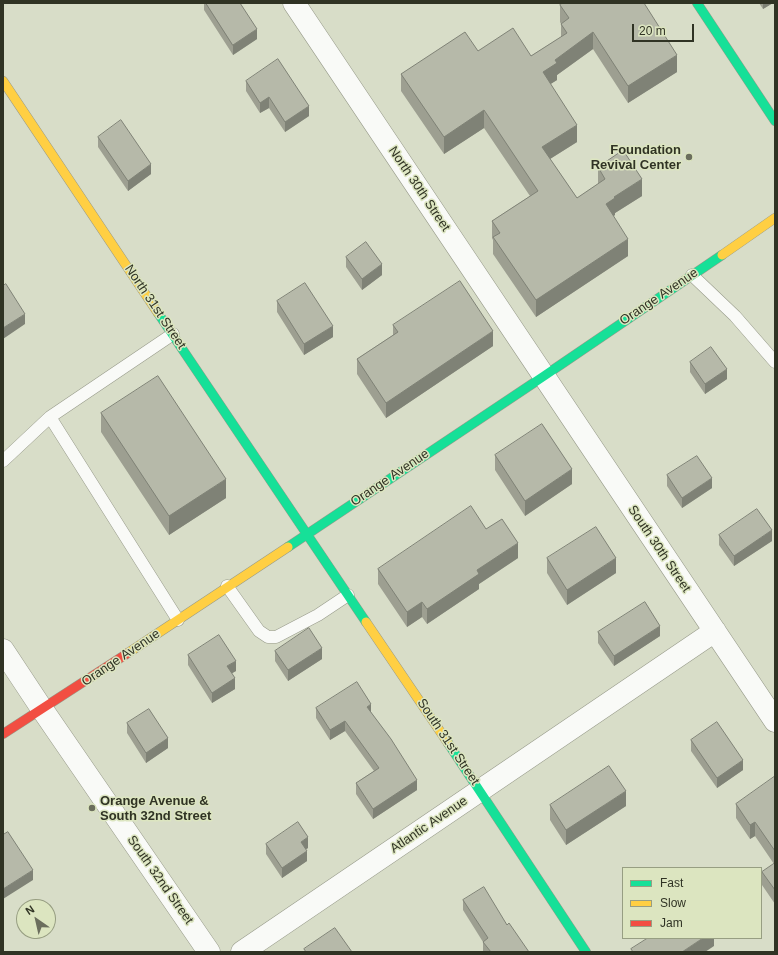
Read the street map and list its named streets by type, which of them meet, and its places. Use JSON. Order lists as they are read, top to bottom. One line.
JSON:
{"streets":{"street":["North 30th Street","Orange Avenue","North 31st Street","South 30th Street","South 31st Street","Atlantic Avenue","South 32nd Street"]},"crossings":[["North 30th Street","Orange Avenue"],["North 30th Street","South 30th Street"],["Orange Avenue","North 31st Street"],["Orange Avenue","South 30th Street"],["Orange Avenue","South 31st Street"],["Orange Avenue","South 32nd Street"],["North 31st Street","South 31st Street"],["South 30th Street","Atlantic Avenue"],["South 31st Street","Atlantic Avenue"]],"places":["Foundation Revival Center","Orange Avenue & South 32nd Street"],"legend":["Fast","Slow","Jam"],"scale_bar":"20 m","north":"top left"}
